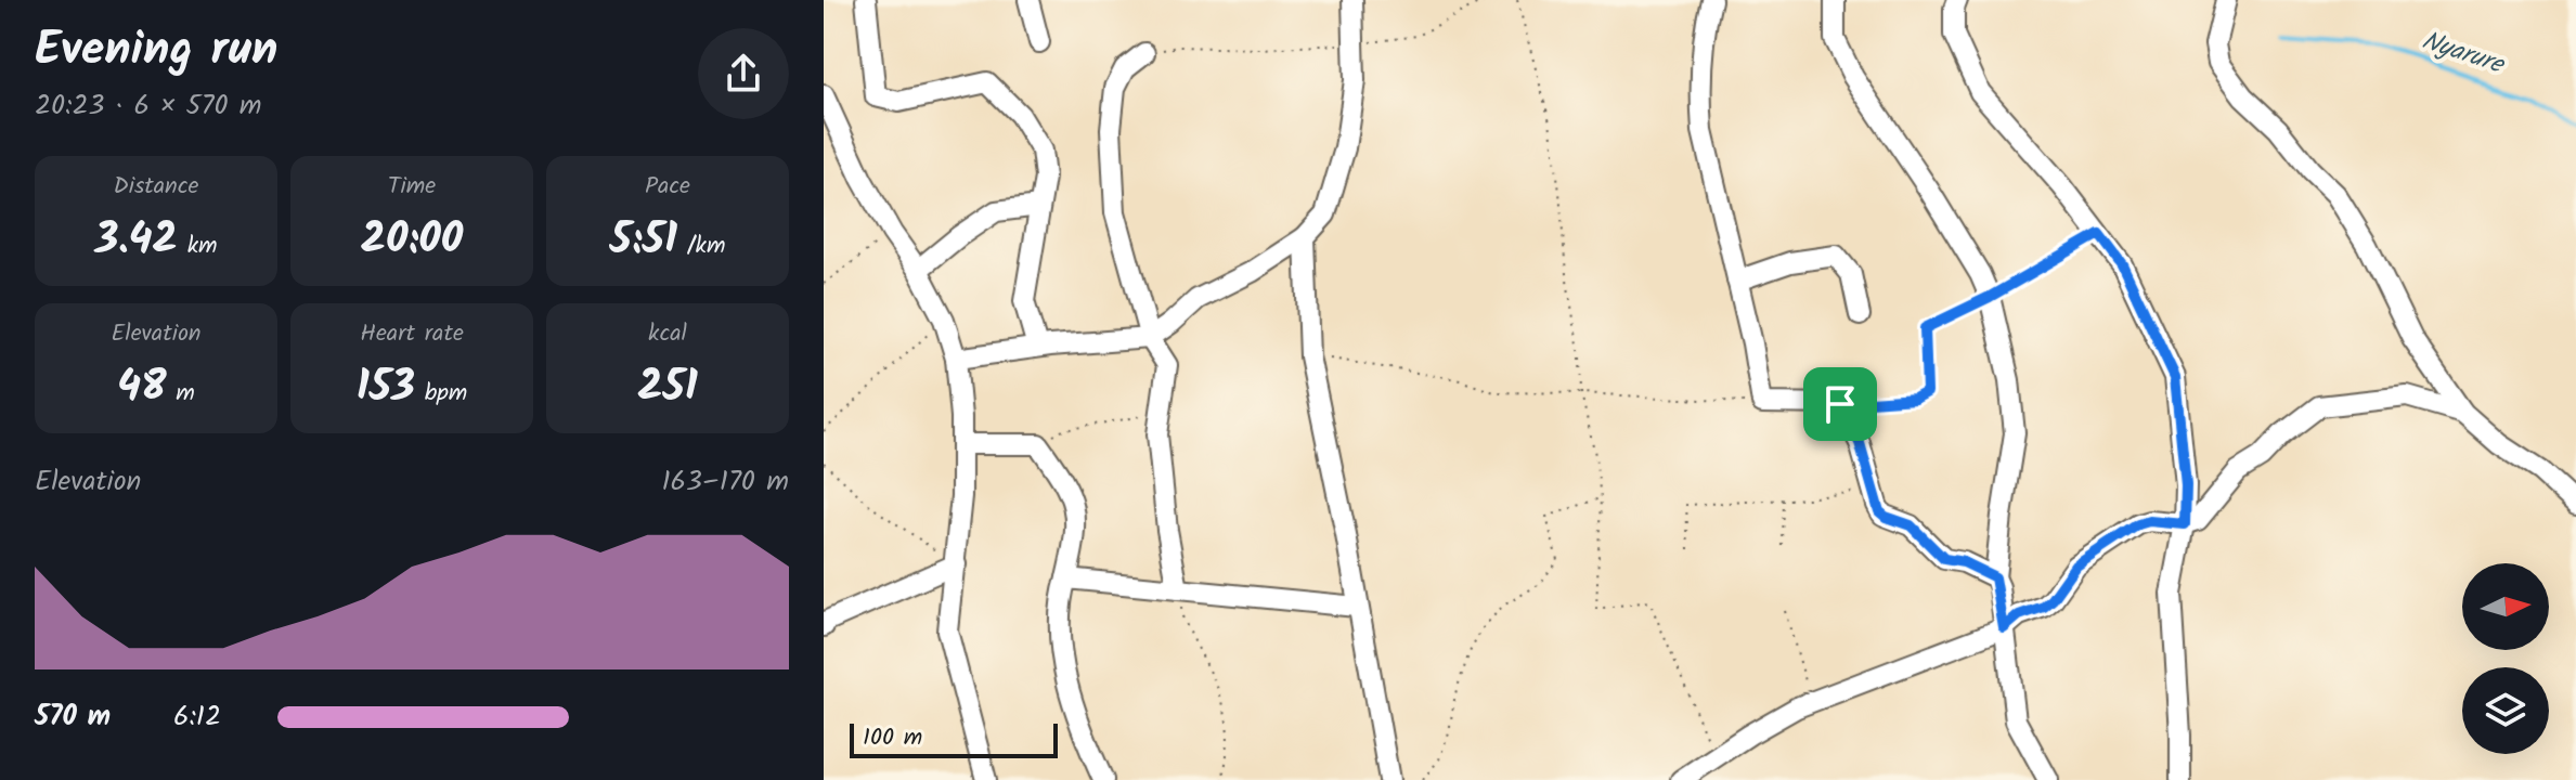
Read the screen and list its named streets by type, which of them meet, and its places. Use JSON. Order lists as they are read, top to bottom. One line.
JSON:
{"water":["Nyarure"],"scale_bar":"100 m","north":"right","page":{"heading":["Evening run","20:23 · 6 × 570 m"],"stats":[["Distance","3.42 km"],["Time","20:00"],["Pace","5:51 /km"],["Elevation","48 m"],["Heart rate","153 bpm"],["kcal","251"]],"chart":["Elevation","163–170 m"],"list":[{"name":"570 m","note":"6:12"}],"scale":"100 m"}}
